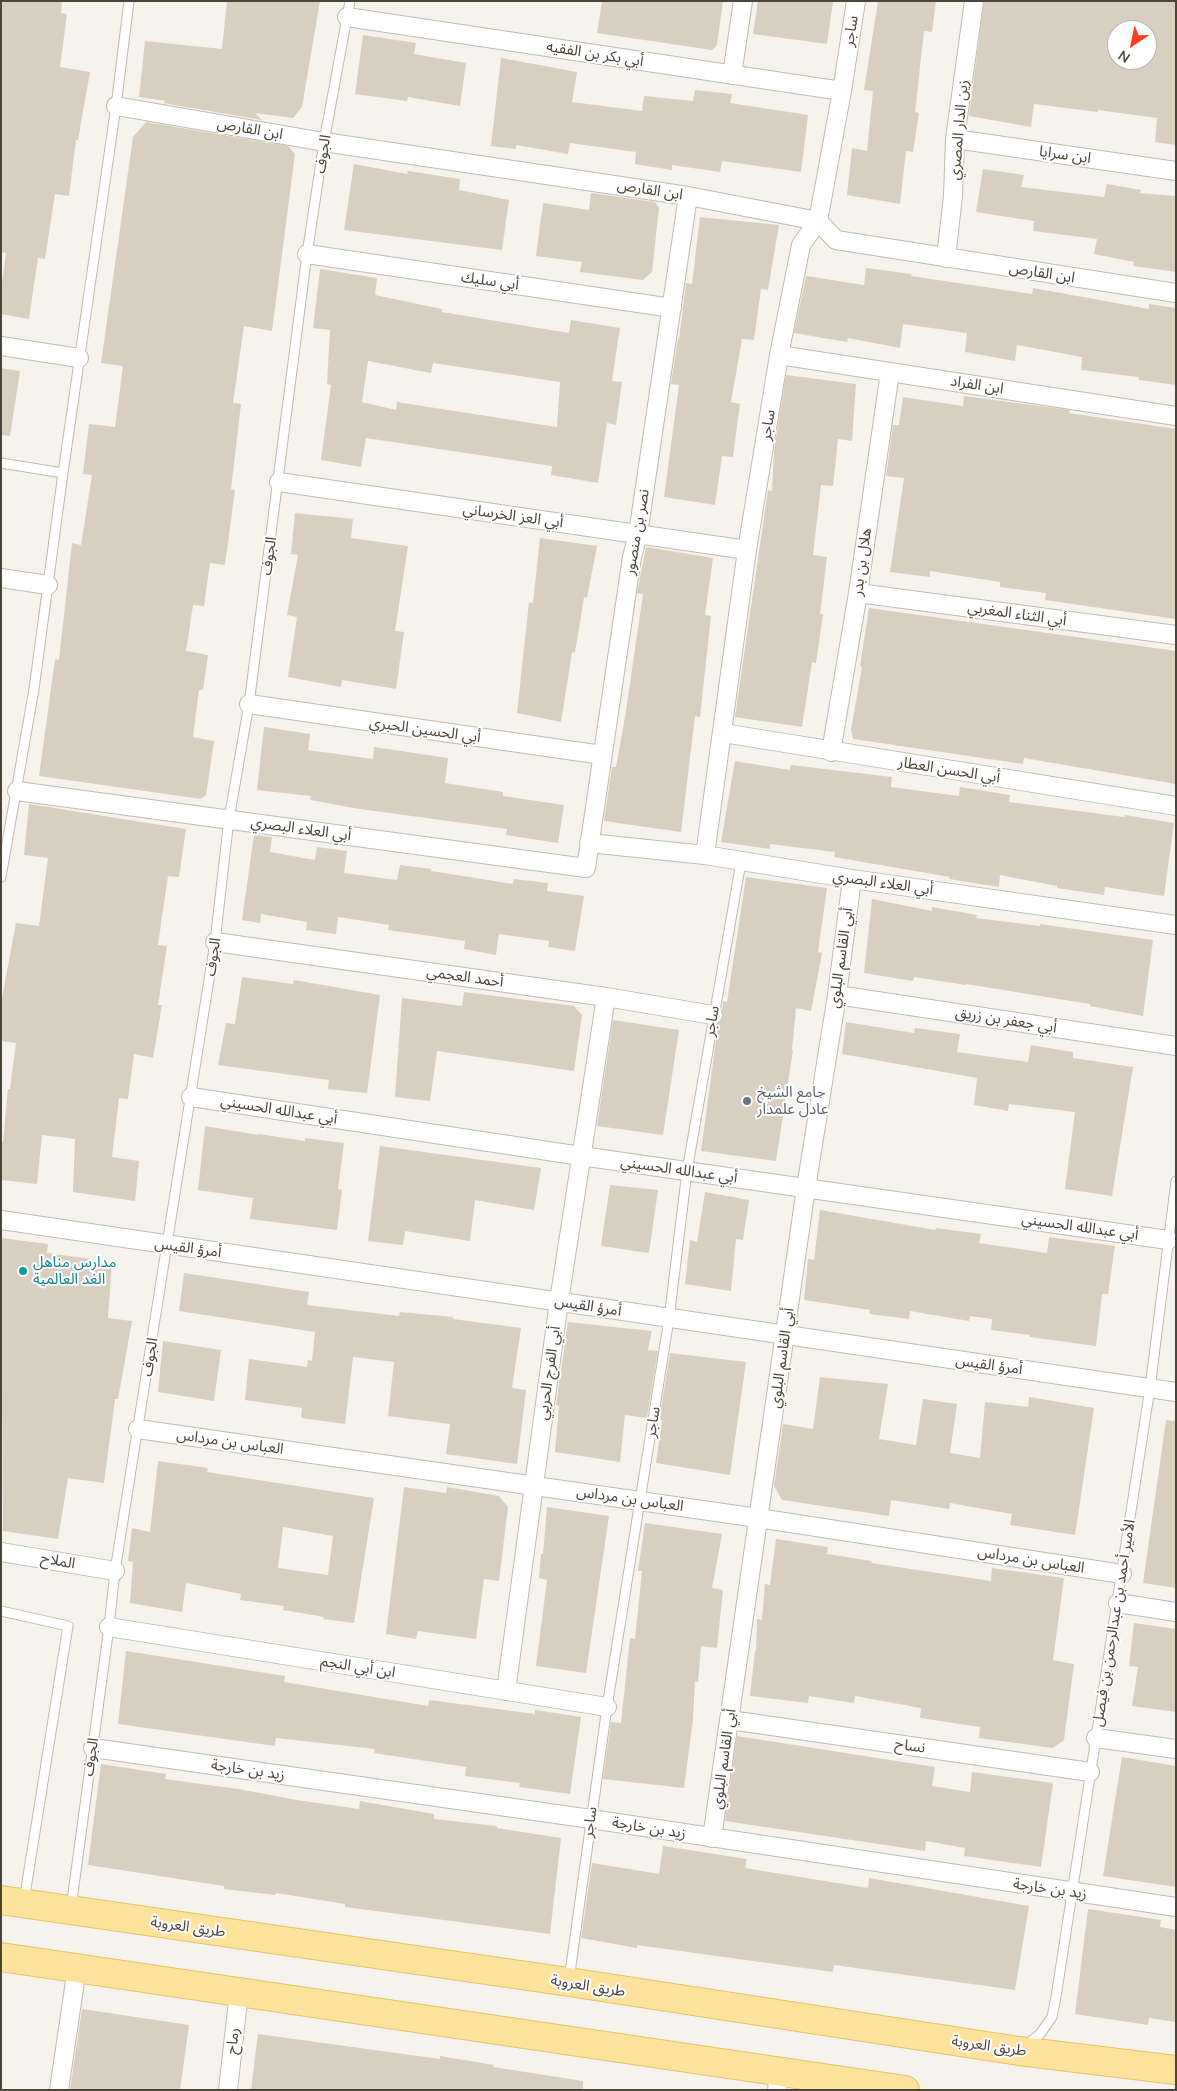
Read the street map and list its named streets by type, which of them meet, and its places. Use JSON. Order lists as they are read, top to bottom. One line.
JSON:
{"streets":{"main road":["طريق العروبة"],"street":["ساجر","أبي بكر بن الفقيه","ابن القارص","زين الدار المصري","ابن سرايا","أبي سليك","ابن الفراد","أبي العز الخرساني","نصر بن منصور","هلال بن بدر","أبي الثناء المغربي","أبي الحسين الحبري","أبي الحسن العطار","أبي العلاء البصري","أبي القاسم البلوي","أحمد العجمي","أبي جعفر بن زريق","أبي عبدالله الحسيني","أمرؤ القيس","أبي الفرج الحربي","العباس بن مرداس","الملاح","ابن أبي النجم","نساح","زيد بن خارجة","رماح"],"lane":["الجوف","الأمير أحمد بن عبدالرحمن بن فيصل"]},"crossings":[["ساجر","أبي بكر بن الفقيه"],["ساجر","ابن القارص"],["ساجر","ابن الفراد"],["ساجر","أبي العز الخرساني"],["ساجر","أبي الحسن العطار"],["ساجر","أبي العلاء البصري"],["ساجر","أحمد العجمي"],["ساجر","أبي عبدالله الحسيني"],["ساجر","أمرؤ القيس"],["ساجر","العباس بن مرداس"],["ساجر","ابن أبي النجم"],["ساجر","زيد بن خارجة"],["ساجر","طريق العروبة"],["أبي بكر بن الفقيه","الجوف"],["ابن القارص","زين الدار المصري"],["ابن القارص","الجوف"],["ابن القارص","نصر بن منصور"],["زين الدار المصري","ابن سرايا"],["الجوف","أبي سليك"],["الجوف","أبي العز الخرساني"],["الجوف","أبي الحسين الحبري"],["الجوف","أبي العلاء البصري"],["الجوف","أحمد العجمي"],["الجوف","أبي عبدالله الحسيني"],["الجوف","أمرؤ القيس"],["الجوف","العباس بن مرداس"],["الجوف","الملاح"],["الجوف","ابن أبي النجم"],["الجوف","زيد بن خارجة"],["الجوف","طريق العروبة"],["أبي سليك","نصر بن منصور"],["ابن الفراد","هلال بن بدر"],["أبي العز الخرساني","نصر بن منصور"],["نصر بن منصور","أبي الحسين الحبري"],["نصر بن منصور","أبي العلاء البصري"],["هلال بن بدر","أبي الثناء المغربي"],["هلال بن بدر","أبي الحسن العطار"],["أبي العلاء البصري","أبي القاسم البلوي"],["أبي القاسم البلوي","أبي جعفر بن زريق"],["أبي القاسم البلوي","أبي عبدالله الحسيني"],["أبي القاسم البلوي","أمرؤ القيس"],["أبي القاسم البلوي","العباس بن مرداس"],["أبي القاسم البلوي","نساح"],["أبي القاسم البلوي","زيد بن خارجة"],["أحمد العجمي","أبي الفرج الحربي"],["أبي عبدالله الحسيني","أبي الفرج الحربي"],["أبي عبدالله الحسيني","الأمير أحمد بن عبدالرحمن بن فيصل"],["أمرؤ القيس","أبي الفرج الحربي"],["أمرؤ القيس","الأمير أحمد بن عبدالرحمن بن فيصل"],["أبي الفرج الحربي","العباس بن مرداس"],["أبي الفرج الحربي","ابن أبي النجم"],["العباس بن مرداس","الأمير أحمد بن عبدالرحمن بن فيصل"],["الأمير أحمد بن عبدالرحمن بن فيصل","نساح"],["الأمير أحمد بن عبدالرحمن بن فيصل","زيد بن خارجة"],["الأمير أحمد بن عبدالرحمن بن فيصل","طريق العروبة"]],"places":["جامع الشيخ عادل علمدار","مدارس مناهل الغد العالمية"],"north":"bottom left"}
